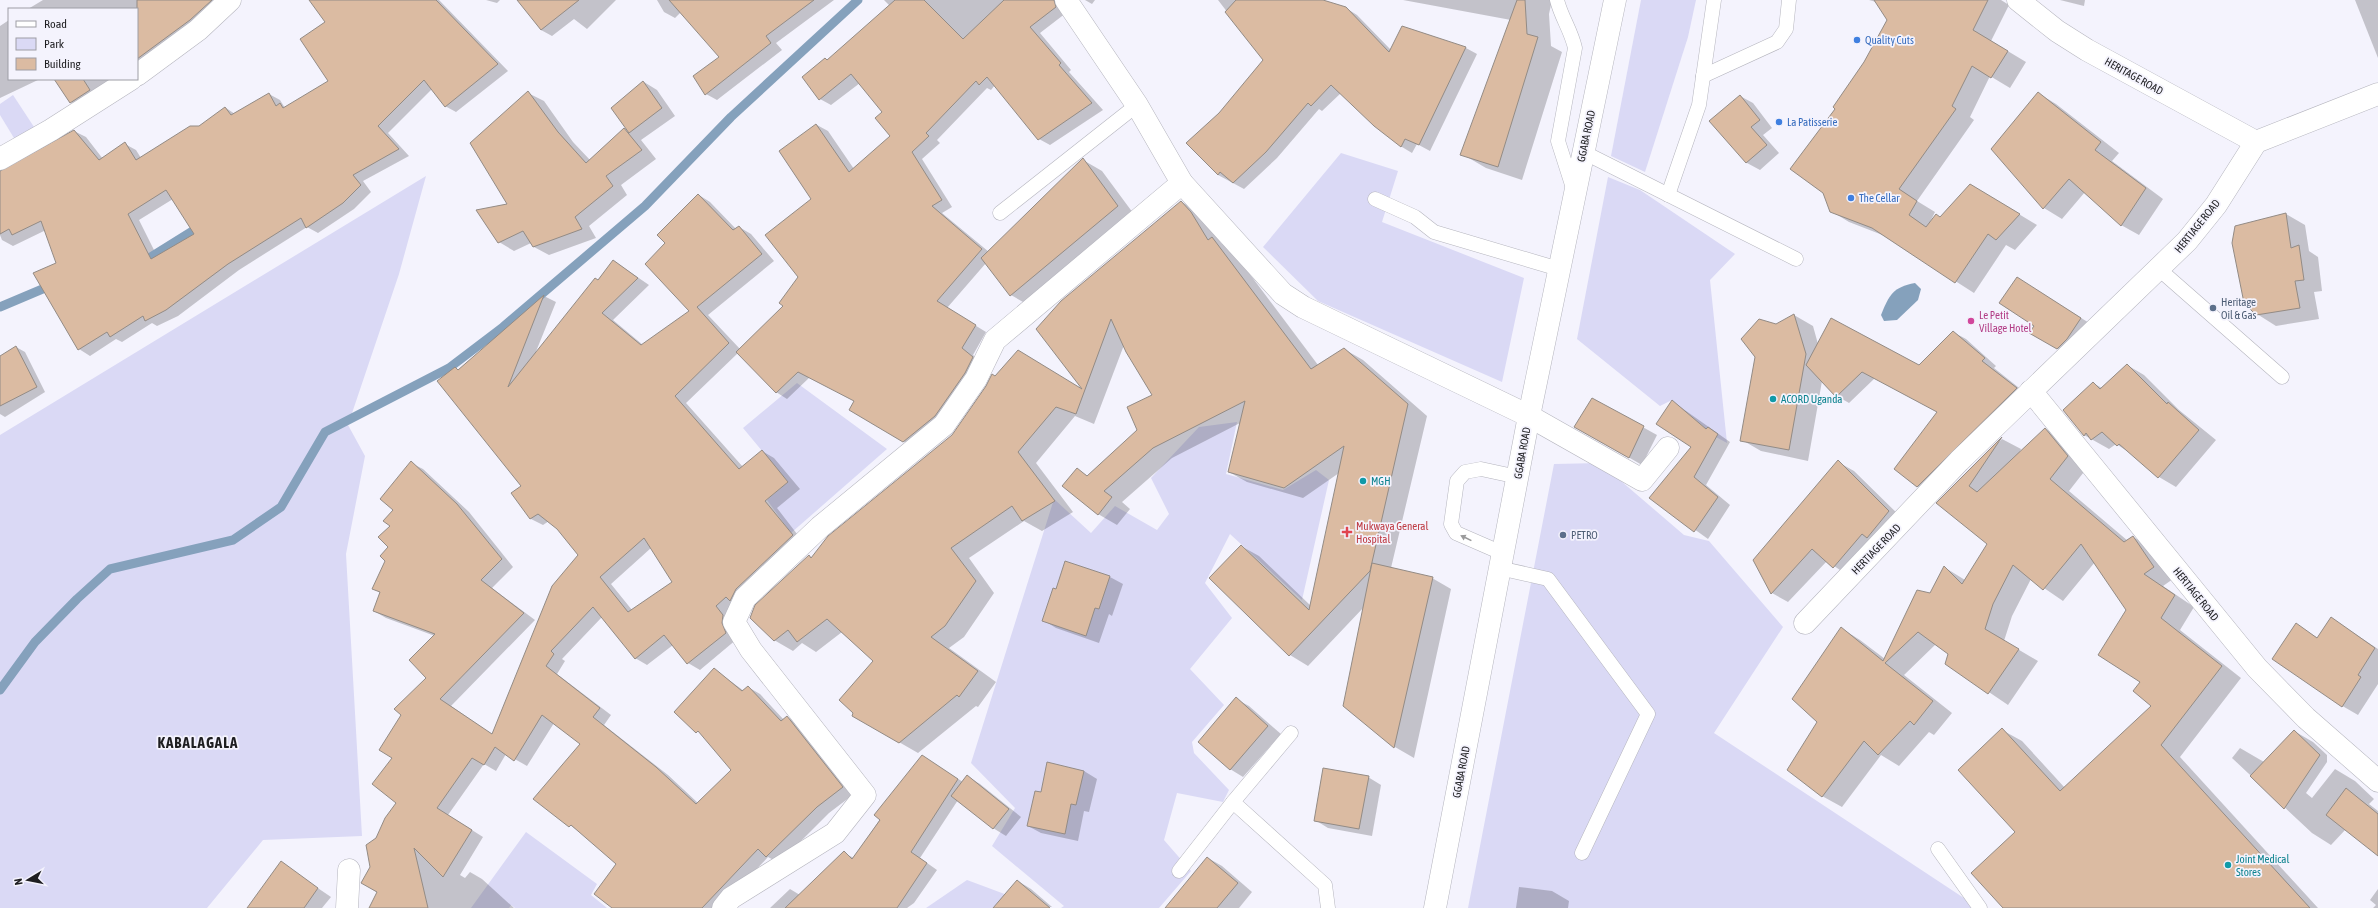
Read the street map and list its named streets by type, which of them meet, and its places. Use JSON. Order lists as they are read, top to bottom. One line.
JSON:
{"streets":{"street":["HERITAGE ROAD","GGABA ROAD","HERTIAGE ROAD"]},"crossings":[["HERITAGE ROAD","HERTIAGE ROAD"]],"districts":["KABALAGALA"],"places":{"other":["Quality Cuts","La Patisserie","The Cellar","Heritage Oil & Gas","Le Petit Village Hotel","ACORD Uganda","MGH","PETRO","Joint Medical Stores"],"health":["Mukwaya General Hospital"]},"legend":["Road","Park","Building"],"north":"left"}
